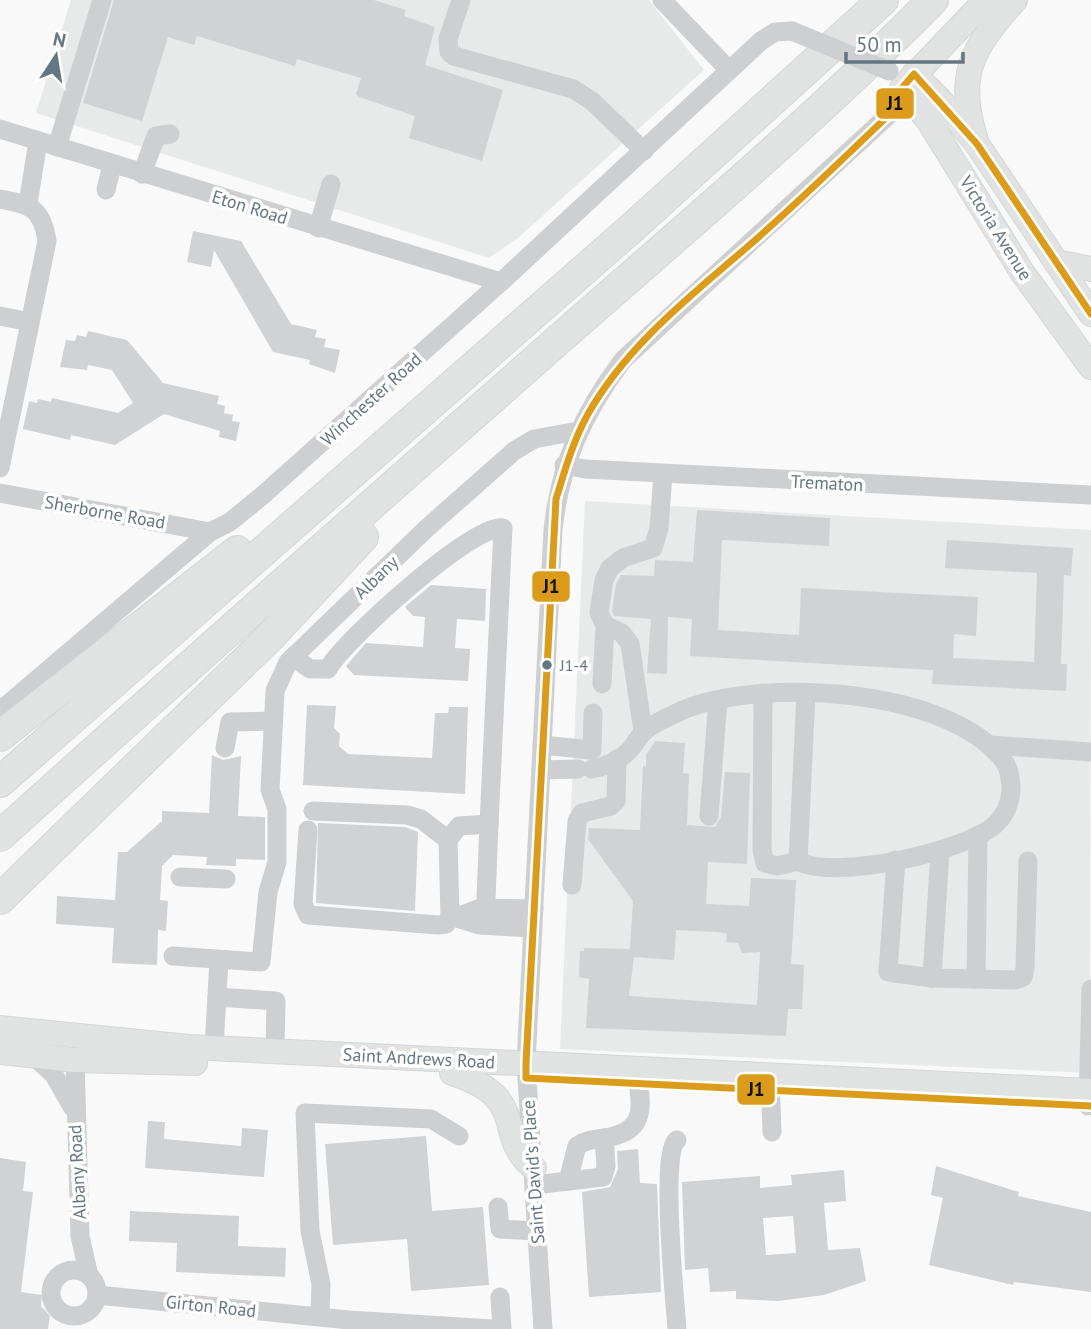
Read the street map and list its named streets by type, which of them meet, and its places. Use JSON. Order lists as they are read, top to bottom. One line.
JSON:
{"streets":{"main road":["Victoria Avenue","Saint Andrews Road"],"street":["Eton Road","Winchester Road","Trematon","Sherborne Road","Albany","Albany Road","Saint David's Place","Girton Road"]},"crossings":[["Eton Road","Winchester Road"],["Victoria Avenue","Winchester Road"],["Victoria Avenue","Saint David's Place"],["Winchester Road","Sherborne Road"],["Winchester Road","Saint David's Place"],["Trematon","Saint David's Place"],["Albany","Saint David's Place"],["Saint Andrews Road","Albany Road"],["Saint Andrews Road","Saint David's Place"],["Albany Road","Girton Road"]],"places":["J1-4"],"lines":["transit line J1"],"scale_bar":"50 m","north":"top"}
